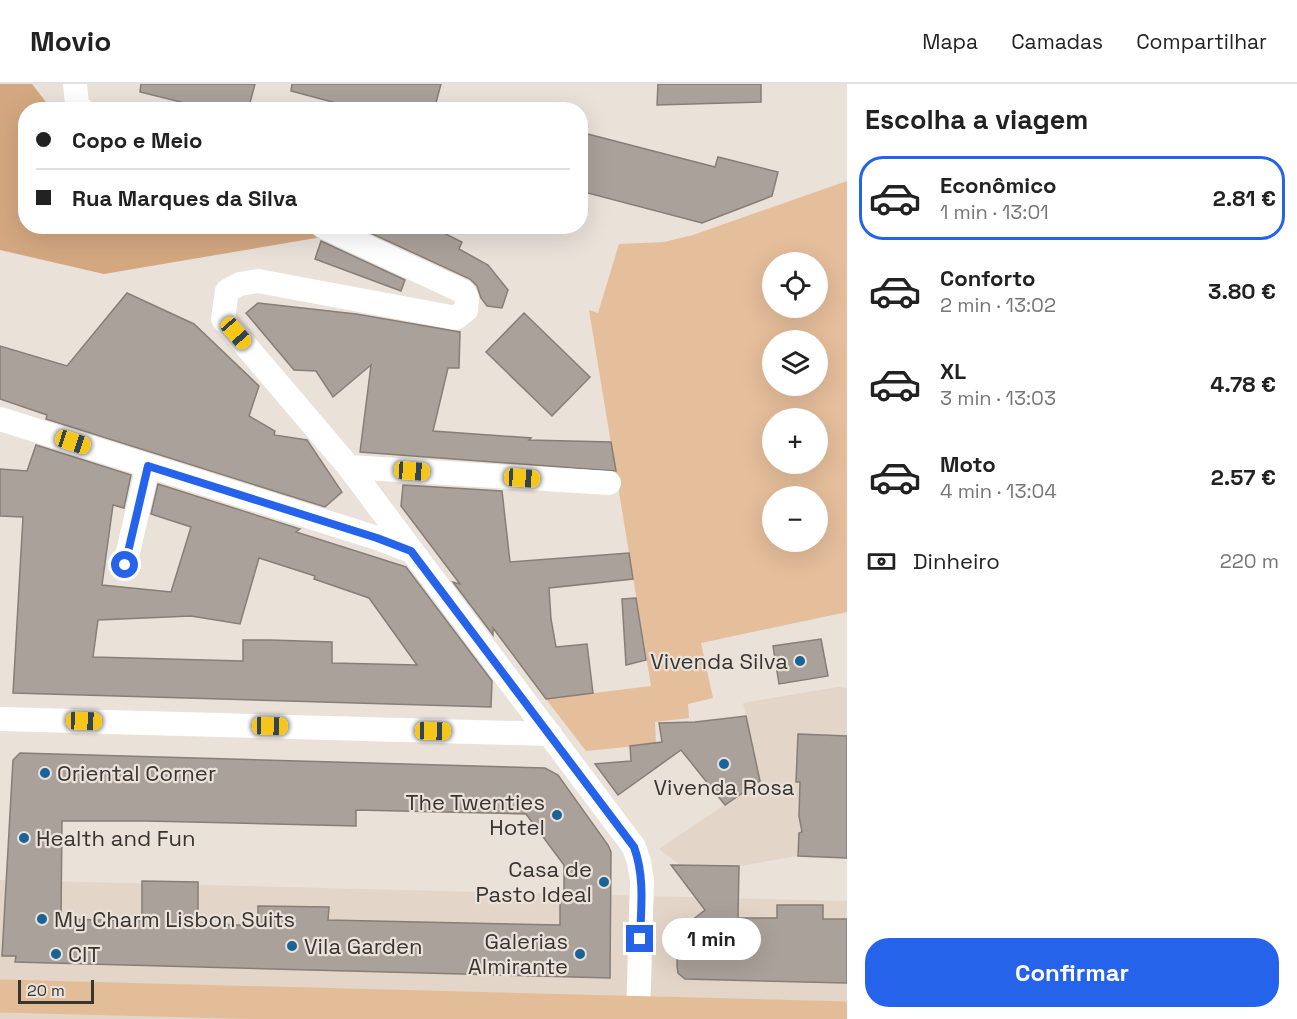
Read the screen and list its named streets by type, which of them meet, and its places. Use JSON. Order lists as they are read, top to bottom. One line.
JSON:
{"places":["Vivenda Silva","Vivenda Rosa","Oriental Corner","The Twenties Hotel","Health and Fun","Casa de Pasto Ideal","My Charm Lisbon Suits","Vila Garden","CIT","Galerias Almirante"],"scale_bar":"20 m","page":{"header":"Movio","nav":["Mapa","Camadas","Compartilhar"],"heading":"Escolha a viagem","banner":["Copo e Meio","Rua Marques da Silva"],"list":[{"name":"Econômico","note":"1 min · 13:01","value":"2.81 €"},{"name":"Conforto","note":"2 min · 13:02","value":"3.80 €"},{"name":"XL","note":"3 min · 13:03","value":"4.78 €"},{"name":"Moto","note":"4 min · 13:04","value":"2.57 €"}],"map_buttons":["+","−"],"pay":["Dinheiro","220 m"],"bubble":"1 min","buttons":"Confirmar","scale":"20 m"}}
